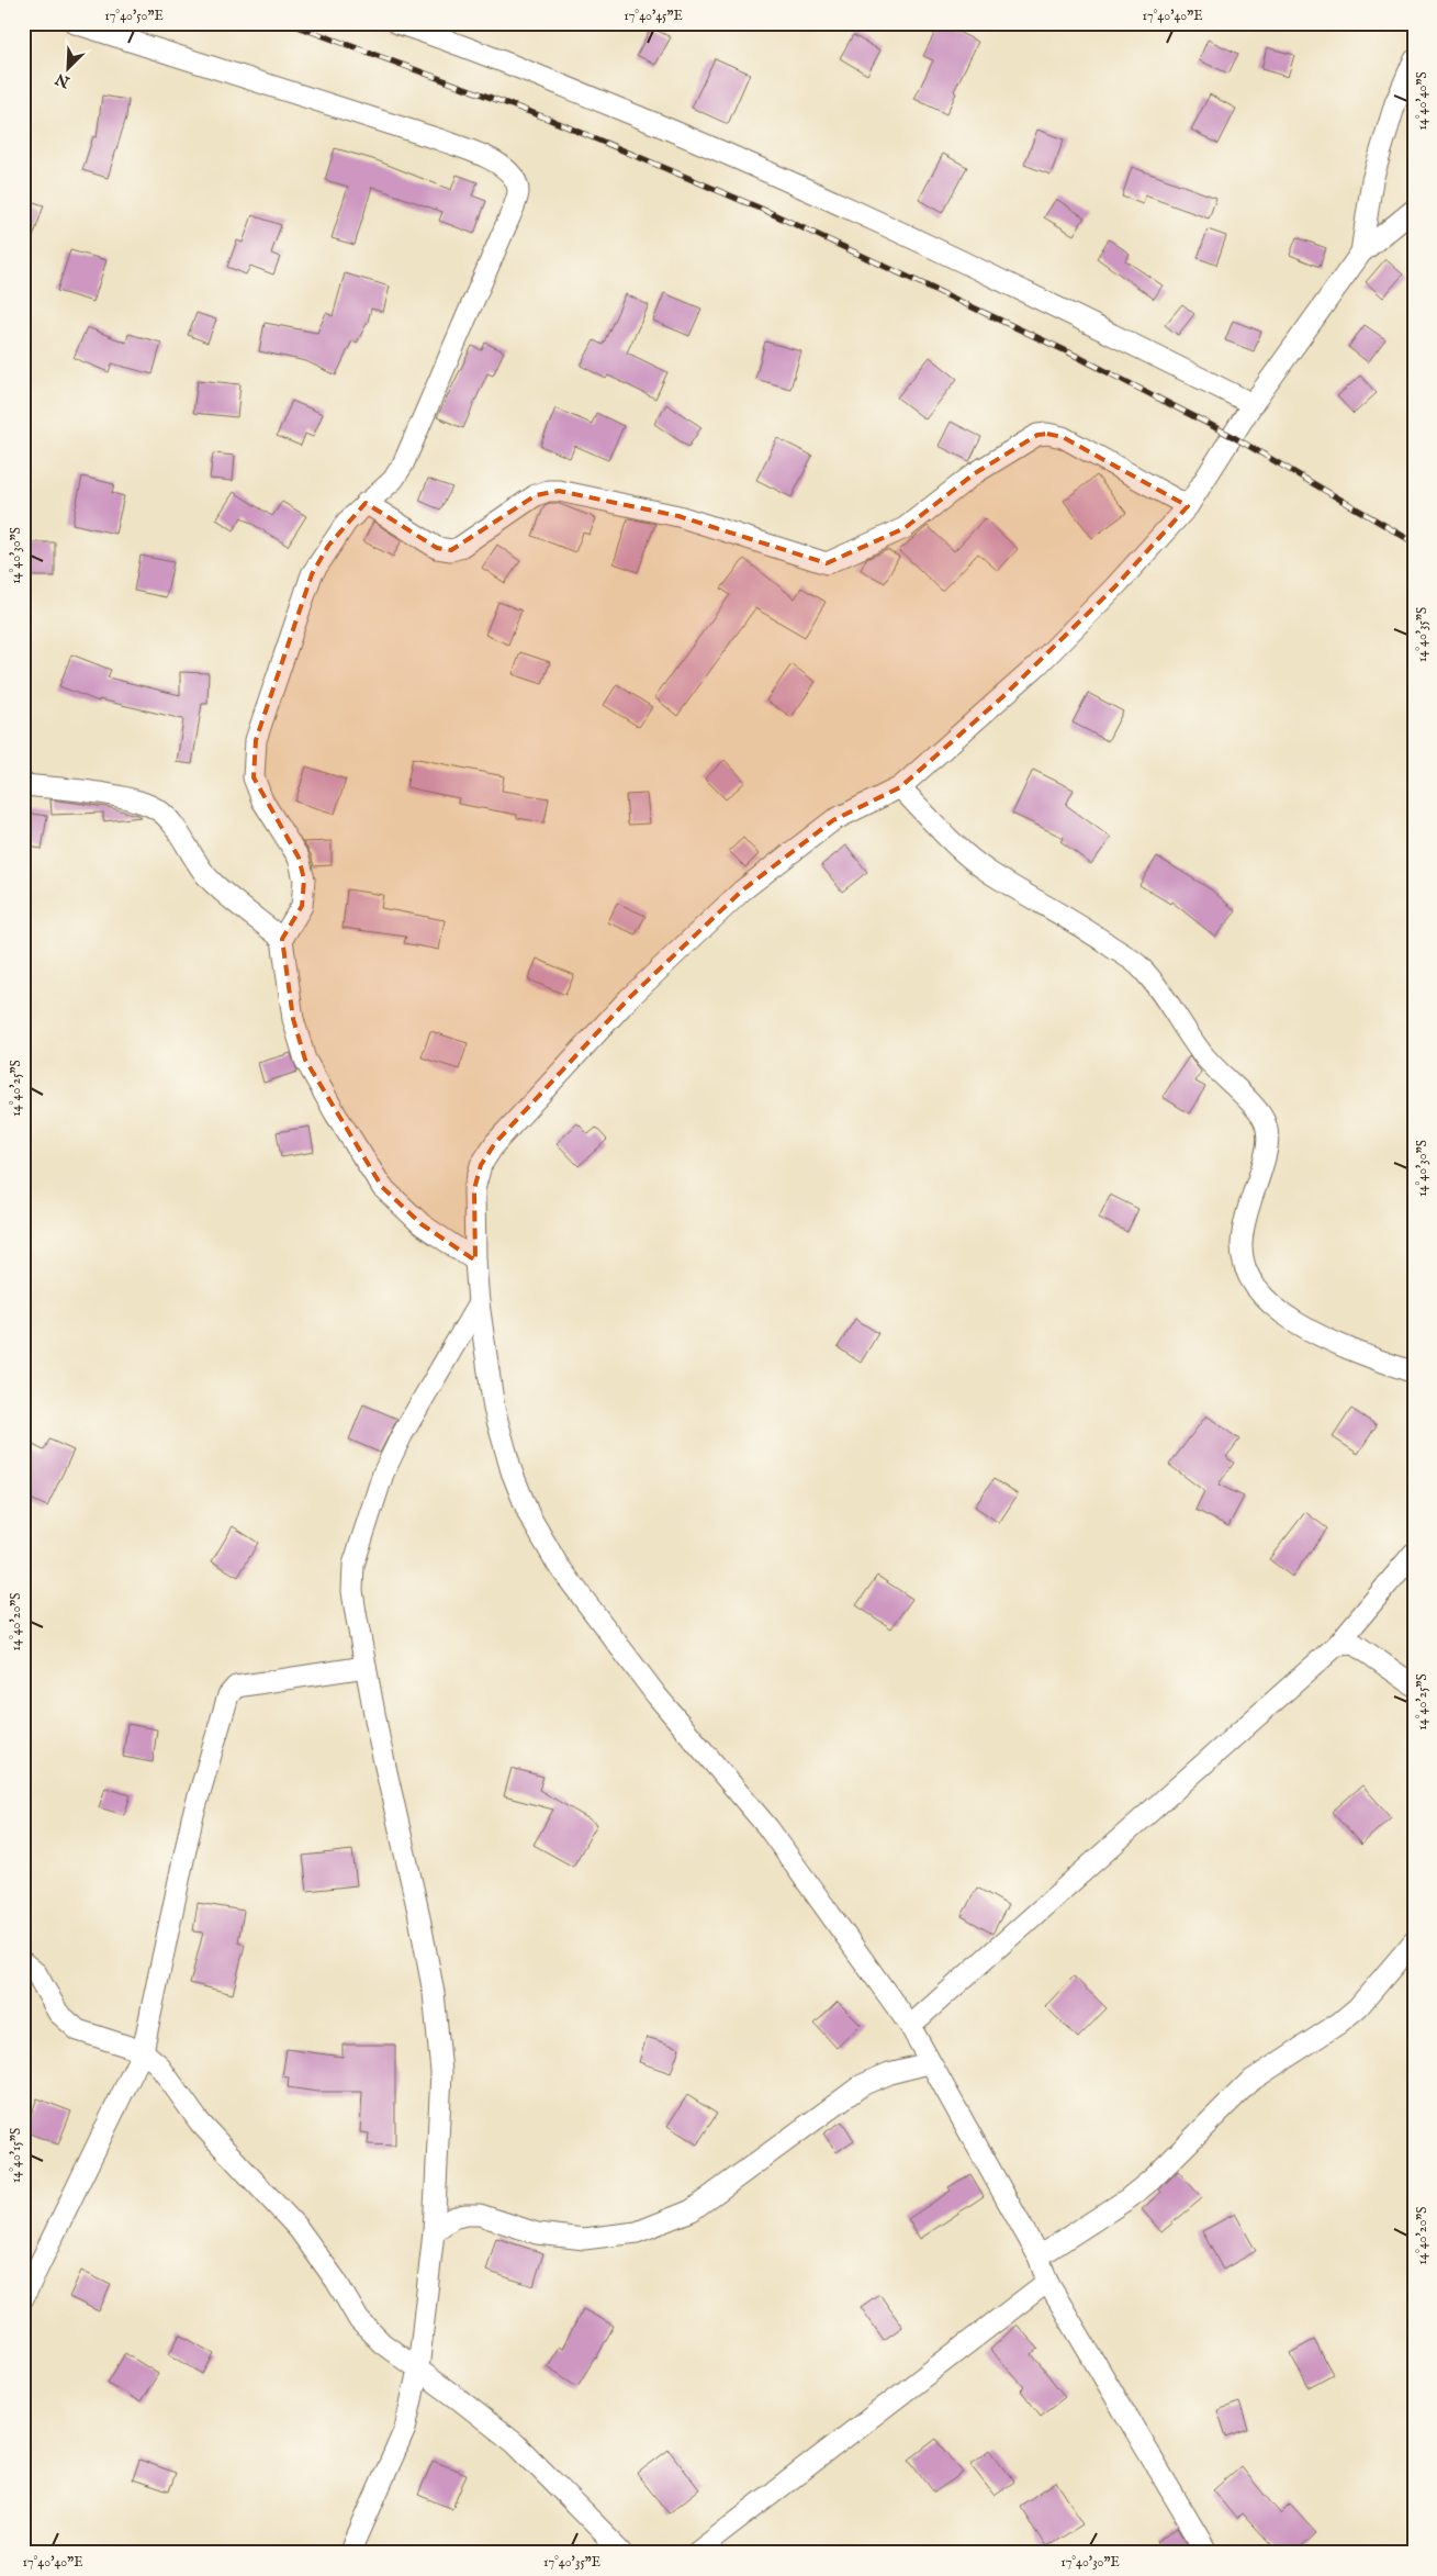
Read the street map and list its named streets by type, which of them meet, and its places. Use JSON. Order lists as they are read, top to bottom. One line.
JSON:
{"north":"bottom left","coordinates":["17°40'50\"E","17°40'45\"E","17°40'40\"E","14°40'40\"S","14°40'30\"S","14°40'35\"S","14°40'25\"S","14°40'20\"S","14°40'15\"S","17°40'35\"E","17°40'30\"E"]}
